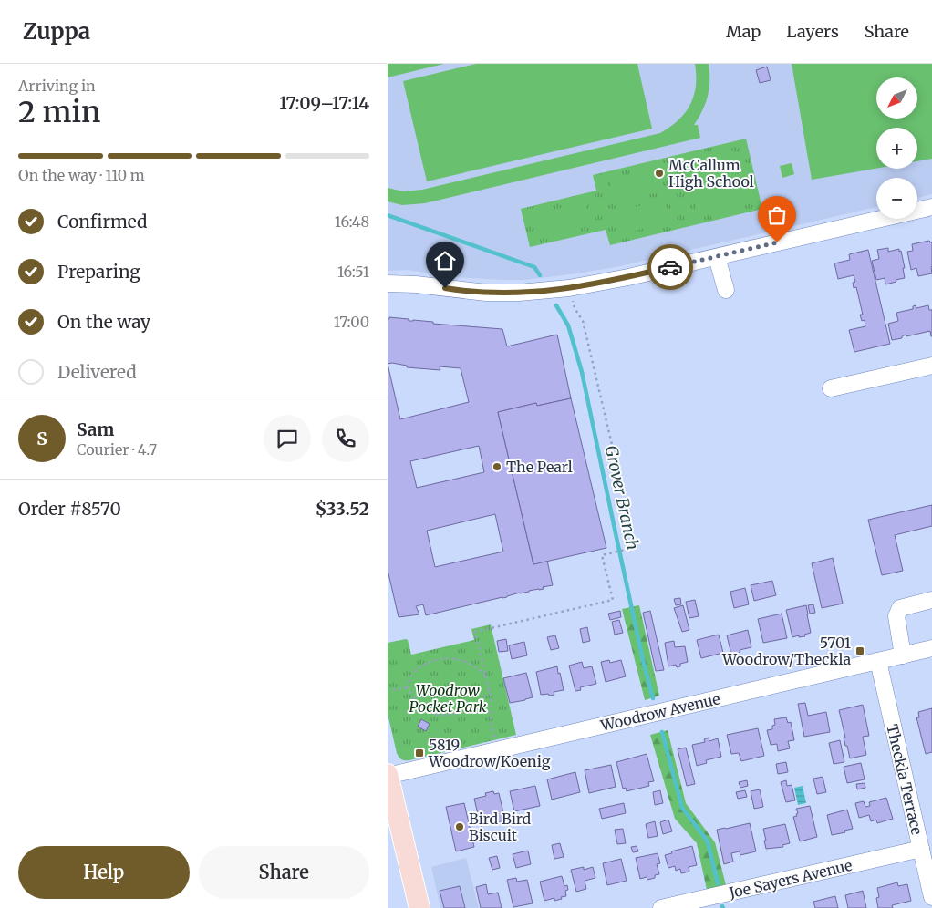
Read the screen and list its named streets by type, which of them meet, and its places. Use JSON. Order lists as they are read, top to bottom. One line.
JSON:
{"streets":{"street":["Woodrow Avenue","Theckla Terrace","Joe Sayers Avenue"]},"crossings":[["Woodrow Avenue","Theckla Terrace"],["Theckla Terrace","Joe Sayers Avenue"]],"water":["Grover Branch"],"parks":["Woodrow Pocket Park"],"places":{"other":["McCallum High School","The Pearl","Bird Bird Biscuit"],"transit":["5701 Woodrow/Theckla","5819 Woodrow/Koenig"]},"north":"bottom left","page":{"header":"Zuppa","nav":["Map","Layers","Share"],"heading":["2 min","Arriving in","17:09–17:14"],"panel":["Sam","Courier · 4.7","Order #8570","$33.52"],"map_buttons":["+","−"],"bar":"On the way · 110 m","list":[["Confirmed","16:48"],["Preparing","16:51"],["On the way","17:00"],"Delivered"],"round":"S","buttons":["Help","Share"]}}
